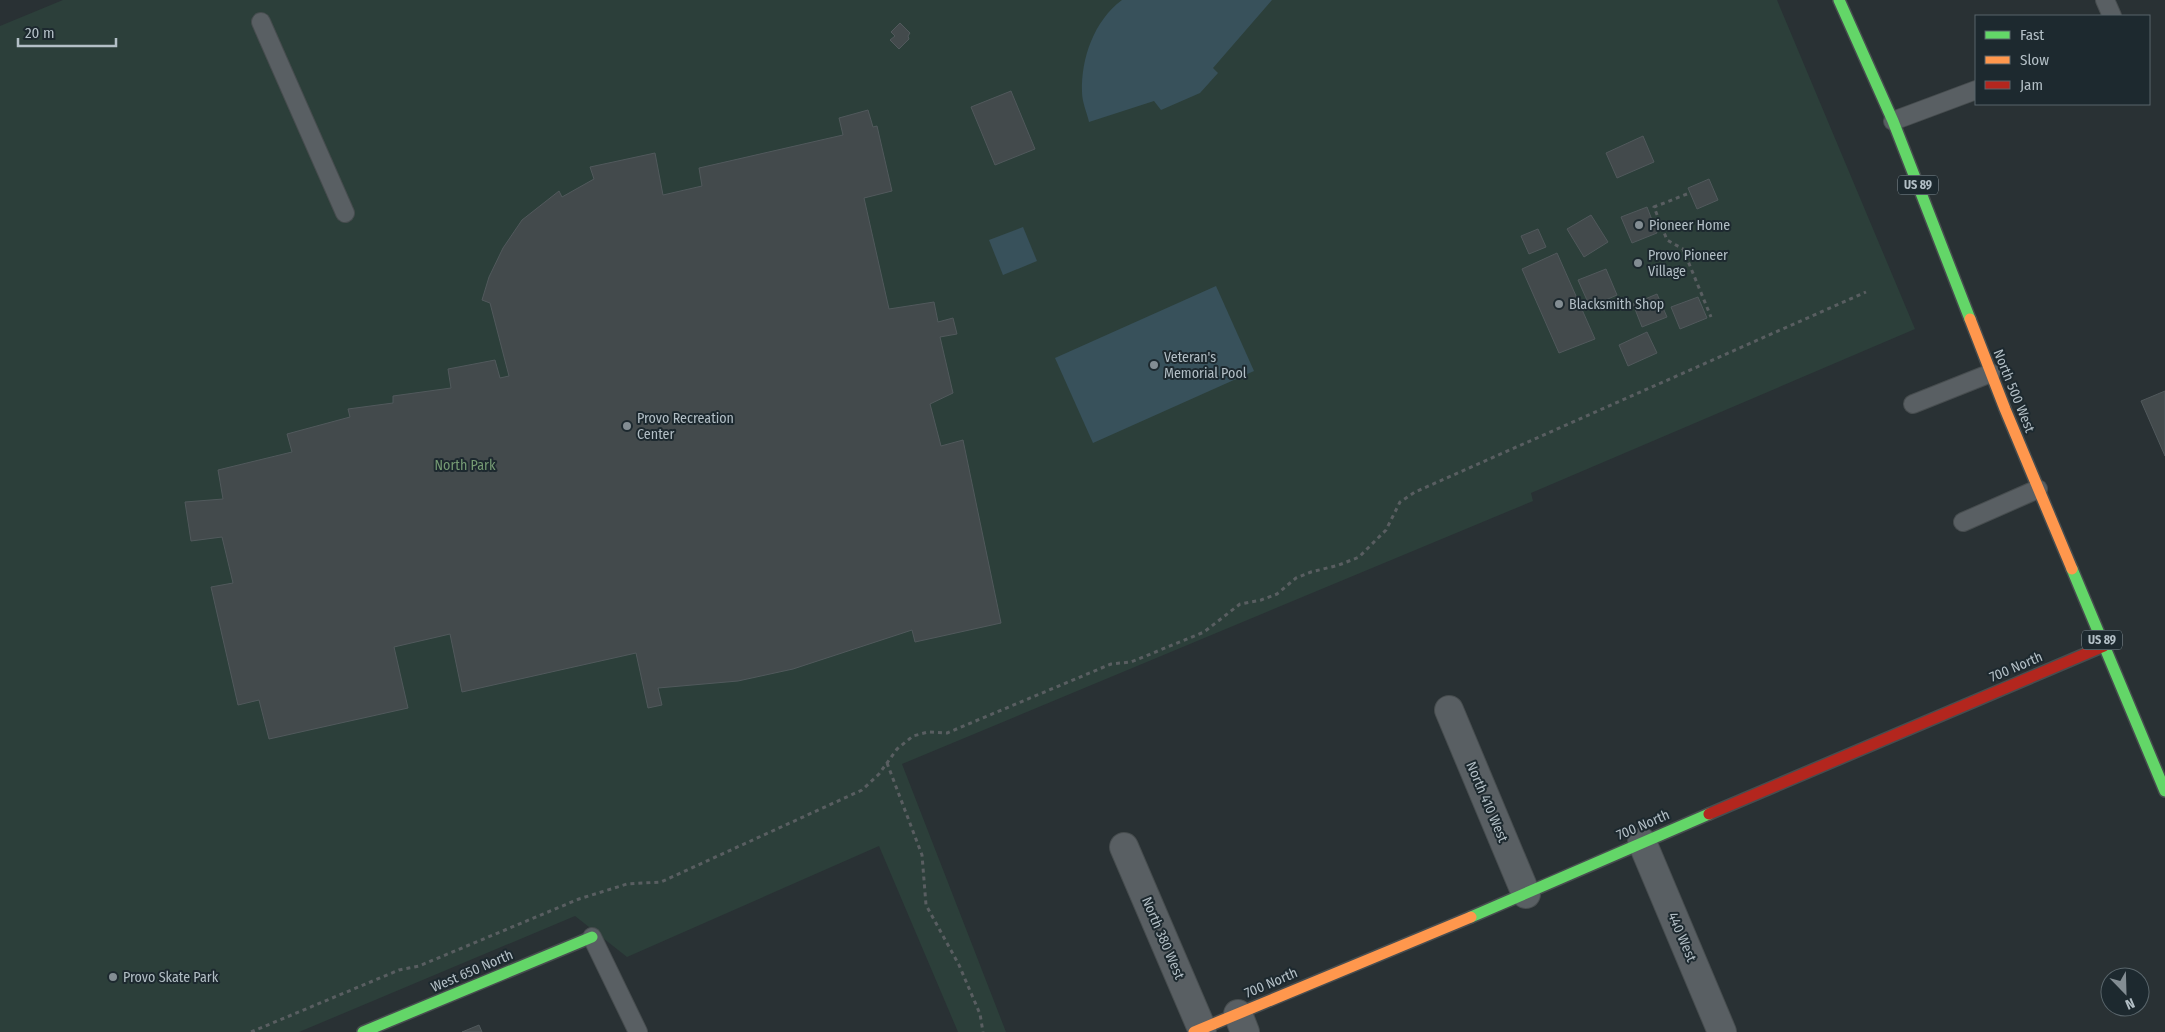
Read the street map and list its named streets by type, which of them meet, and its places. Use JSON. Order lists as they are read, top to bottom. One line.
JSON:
{"streets":{"street":["US 89","North 500 West","700 North","North 410 West","440 West","North 380 West","West 650 North"]},"crossings":[["North 500 West","700 North"],["700 North","North 410 West"],["700 North","440 West"],["700 North","North 380 West"]],"parks":["North Park"],"places":["Pioneer Home","Provo Pioneer Village","Blacksmith Shop","Veteran's Memorial Pool","Provo Recreation Center","Provo Skate Park"],"legend":["Fast","Slow","Jam"],"scale_bar":"20 m","north":"bottom right"}
